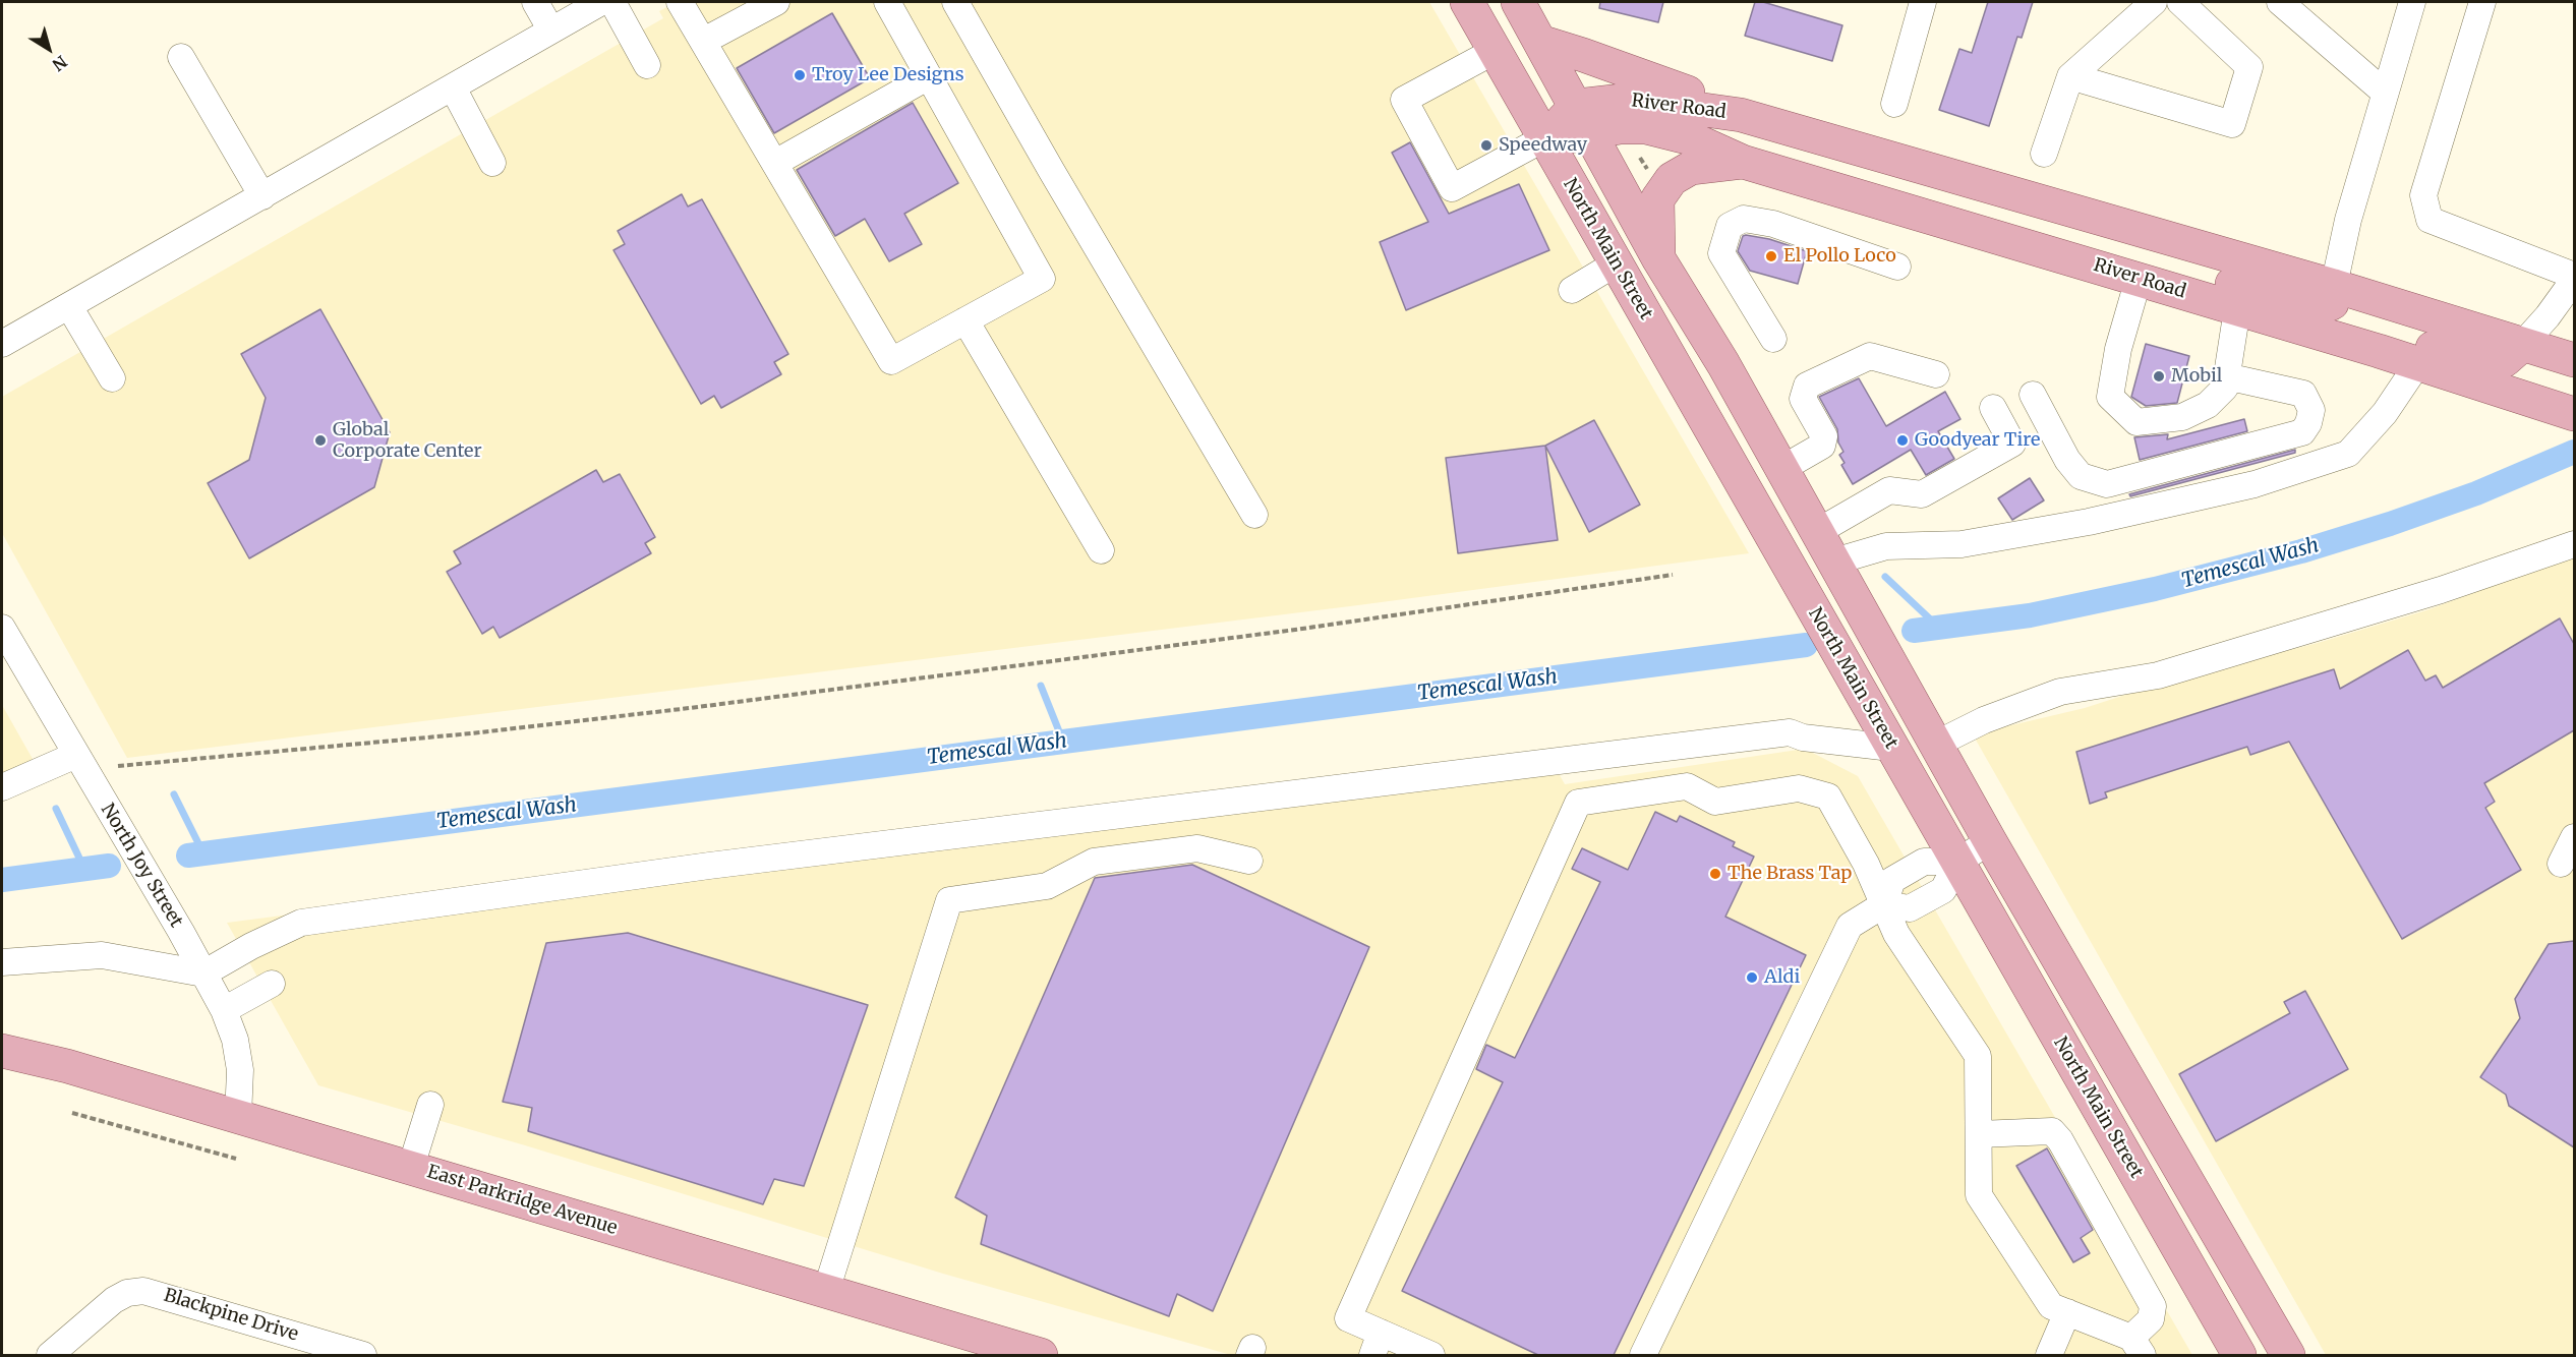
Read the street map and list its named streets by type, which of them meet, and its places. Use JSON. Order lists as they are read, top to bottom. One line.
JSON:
{"streets":{"main road":["River Road","North Main Street","East Parkridge Avenue"],"street":["North Joy Street","Blackpine Drive"]},"crossings":[["River Road","North Main Street"],["North Joy Street","East Parkridge Avenue"]],"water":["Temescal Wash"],"places":["Troy Lee Designs","Speedway","El Pollo Loco","Mobil","Global Corporate Center","Goodyear Tire","The Brass Tap","Aldi"],"north":"bottom right"}
